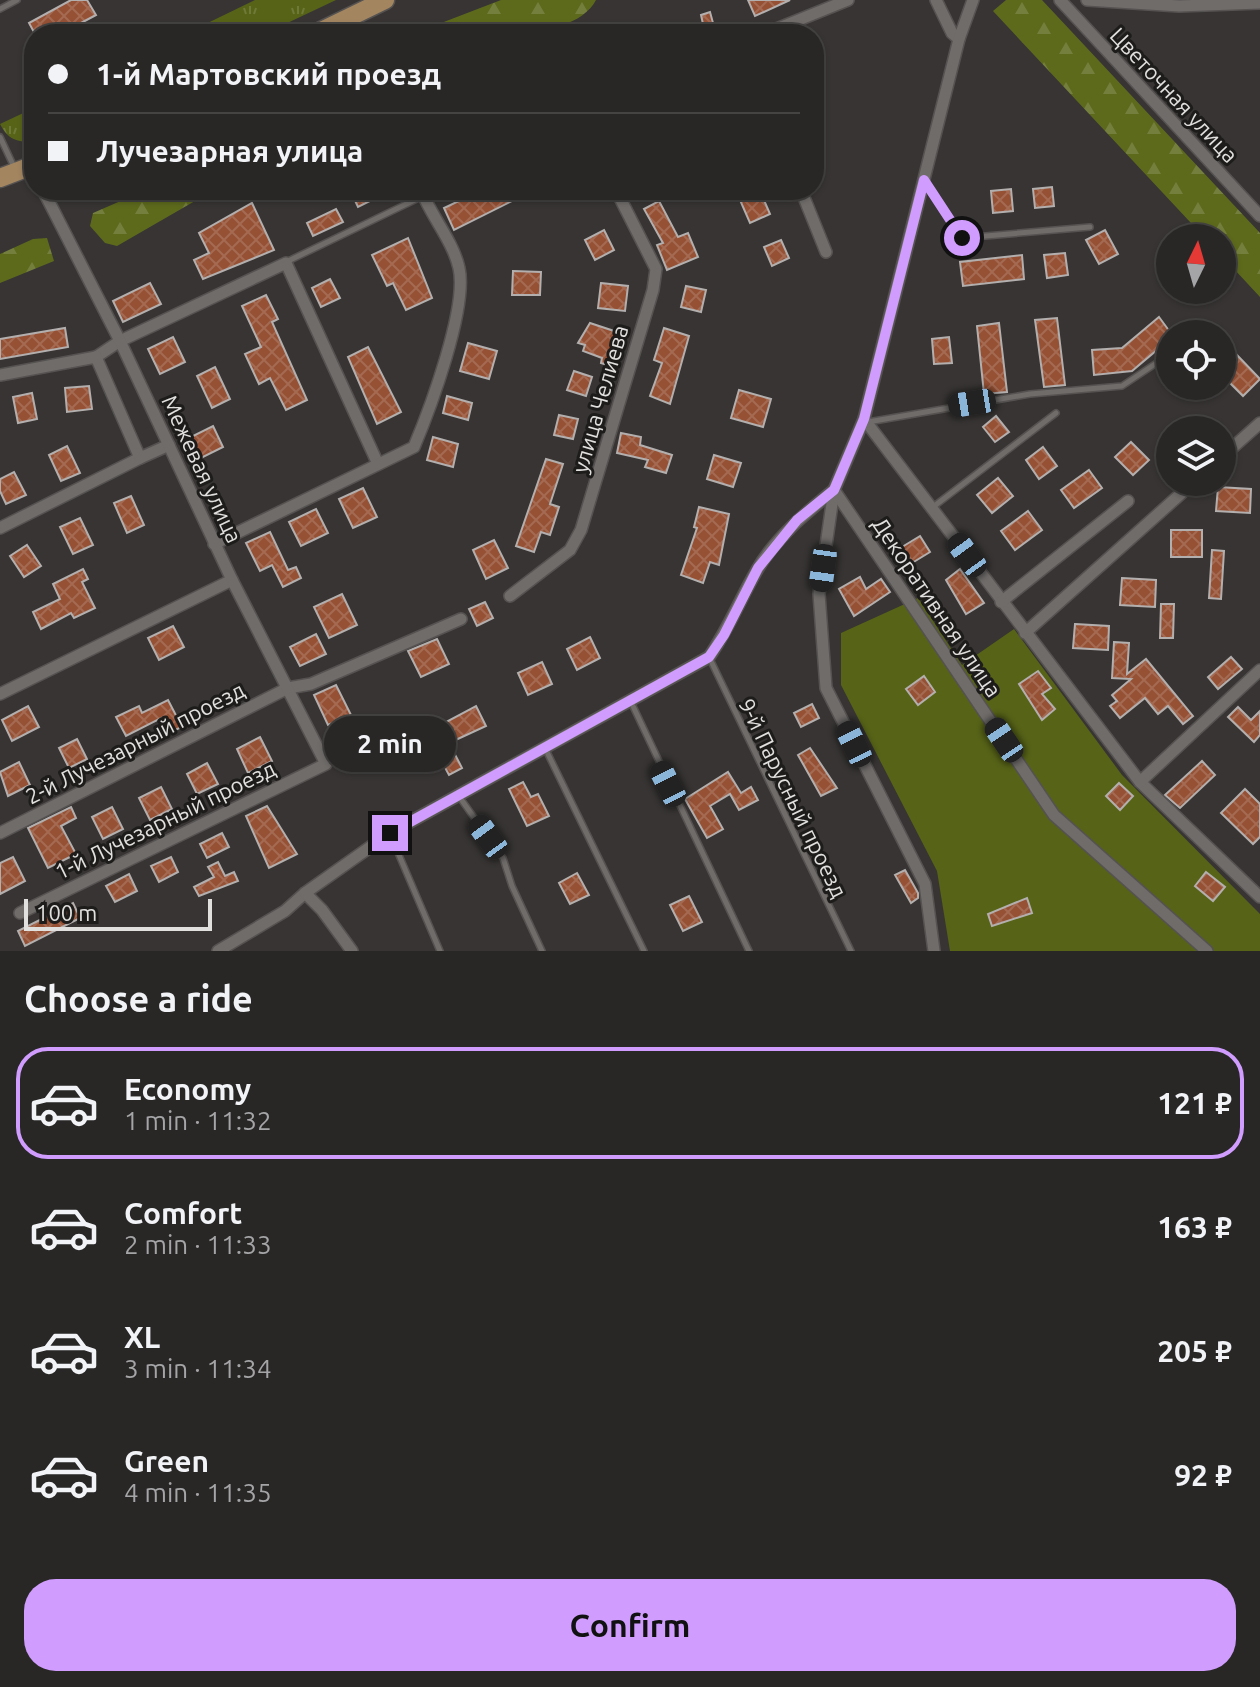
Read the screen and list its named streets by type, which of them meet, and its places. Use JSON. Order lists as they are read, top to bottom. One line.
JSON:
{"streets":{"street":["Цветочная улица","улица Челиева","Межевая улица","Декоративная улица","2-й Лучезарный проезд","1-й Лучезарный проезд"],"lane":["9-й Парусный проезд"]},"crossings":[["Межевая улица","2-й Лучезарный проезд"],["Межевая улица","1-й Лучезарный проезд"]],"scale_bar":"100 m","north":"top","page":{"banner":["1-й Мартовский проезд","Лучезарная улица"],"bubble":"2 min","scale":"100 m","heading":"Choose a ride","list":[{"name":"Economy","note":"1 min · 11:32","value":"121 ₽"},{"name":"Comfort","note":"2 min · 11:33","value":"163 ₽"},{"name":"XL","note":"3 min · 11:34","value":"205 ₽"},{"name":"Green","note":"4 min · 11:35","value":"92 ₽"}],"buttons":"Confirm"}}
